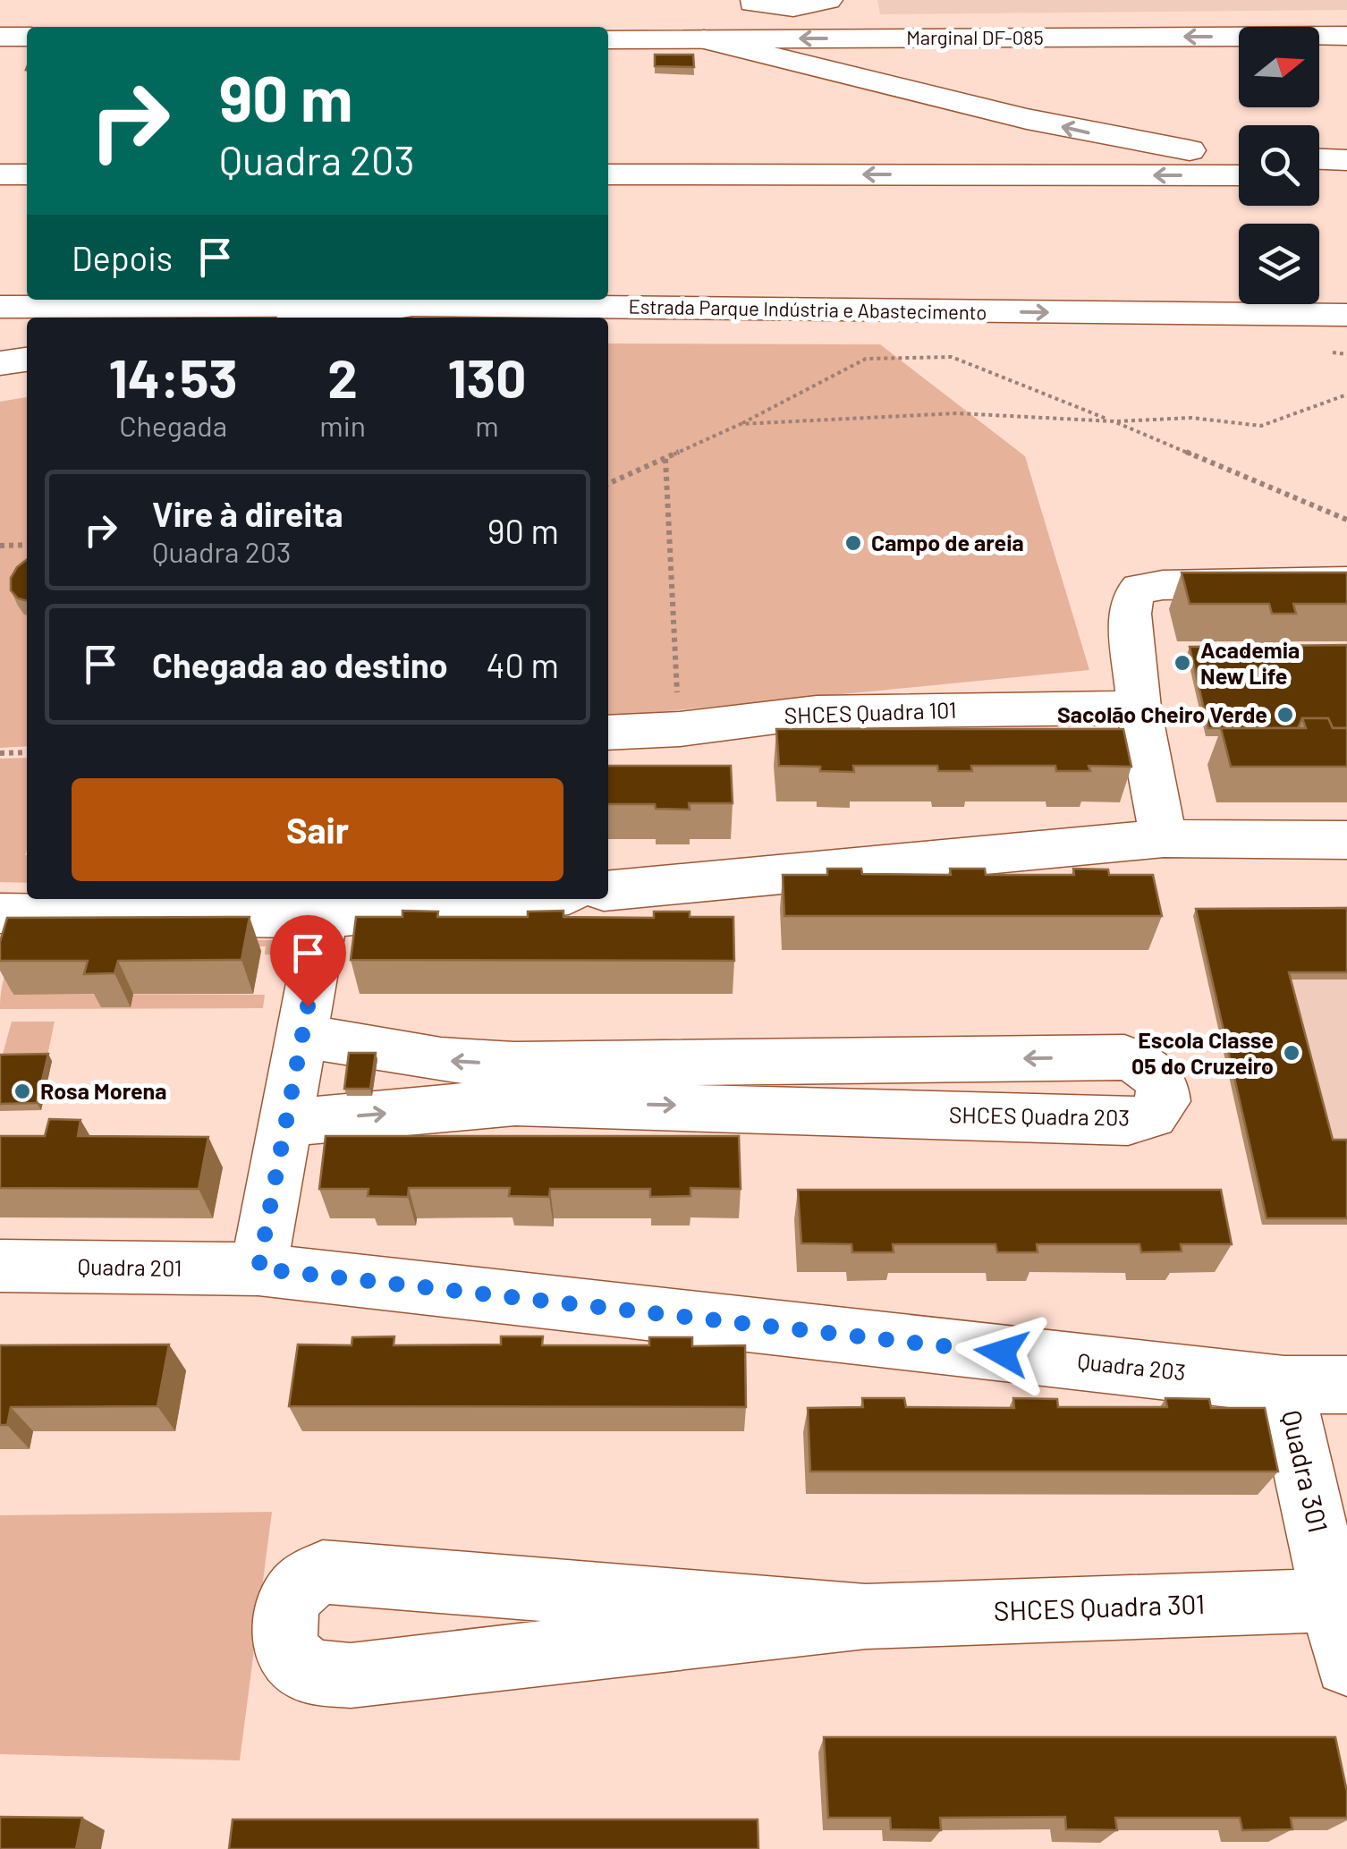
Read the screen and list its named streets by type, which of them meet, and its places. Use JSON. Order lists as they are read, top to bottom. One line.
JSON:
{"streets":{"main road":["Marginal DF-085","Estrada Parque Indústria e Abastecimento","SHCES Quadra 101","SHCES Quadra 203","Quadra 201","Quadra 203","Quadra 301","SHCES Quadra 301"]},"crossings":[["Quadra 201","Quadra 203"],["Quadra 203","Quadra 301"],["Quadra 301","SHCES Quadra 301"]],"places":["Campo de areia","Academia New Life","Sacolão Cheiro Verde","Escola Classe 05 do Cruzeiro","Rosa Morena"],"north":"right","page":{"turn":["90 m","Quadra 203"],"then":"Depois","eta":["14:53","Chegada","2","min","130","m"],"list":[{"name":"Vire à direita","note":"Quadra 203","value":"90 m"},{"name":"Chegada ao destino","value":"40 m"}],"buttons":"Sair"}}
